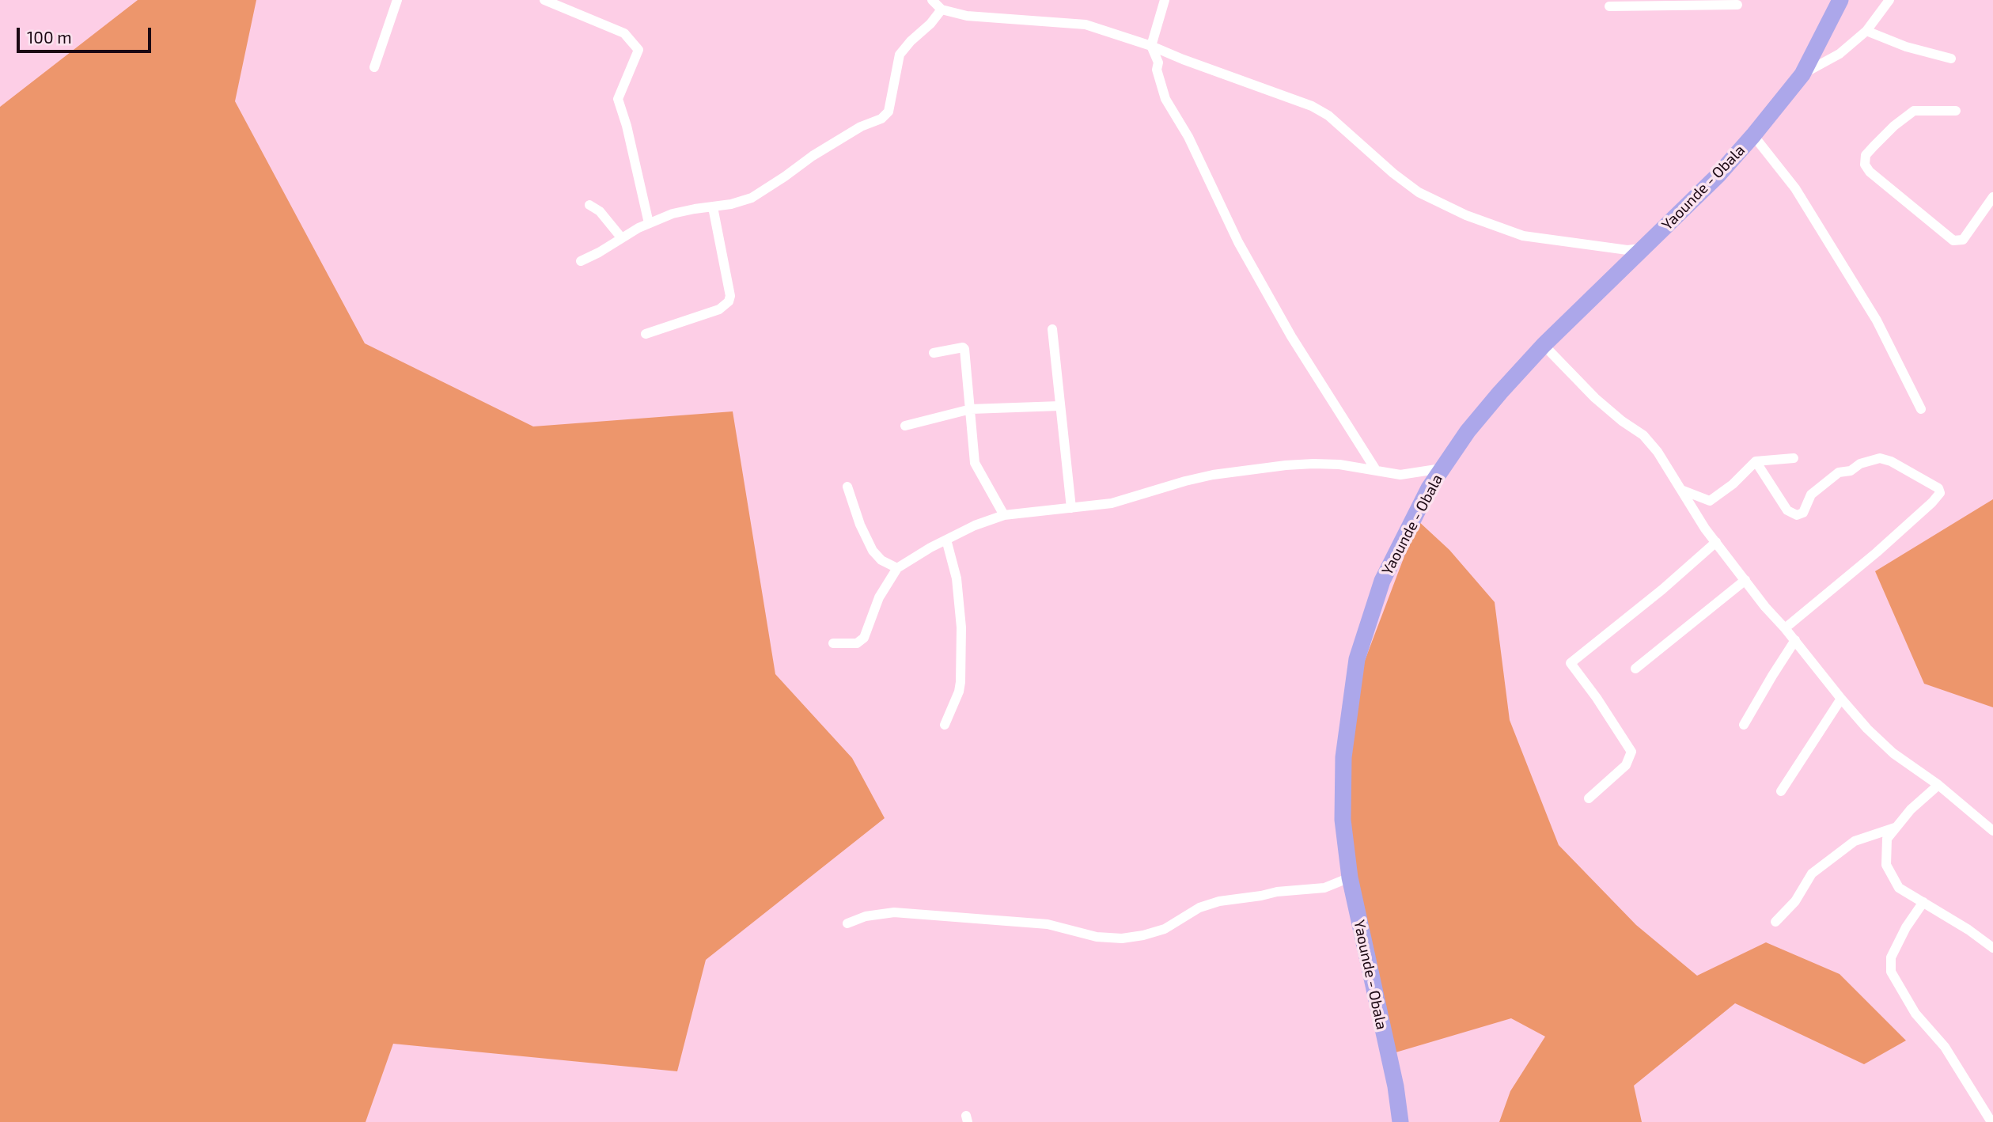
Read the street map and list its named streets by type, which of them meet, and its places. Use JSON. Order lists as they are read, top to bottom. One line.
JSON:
{"streets":{"highway":["Yaounde - Obala"]},"scale_bar":"100 m"}
